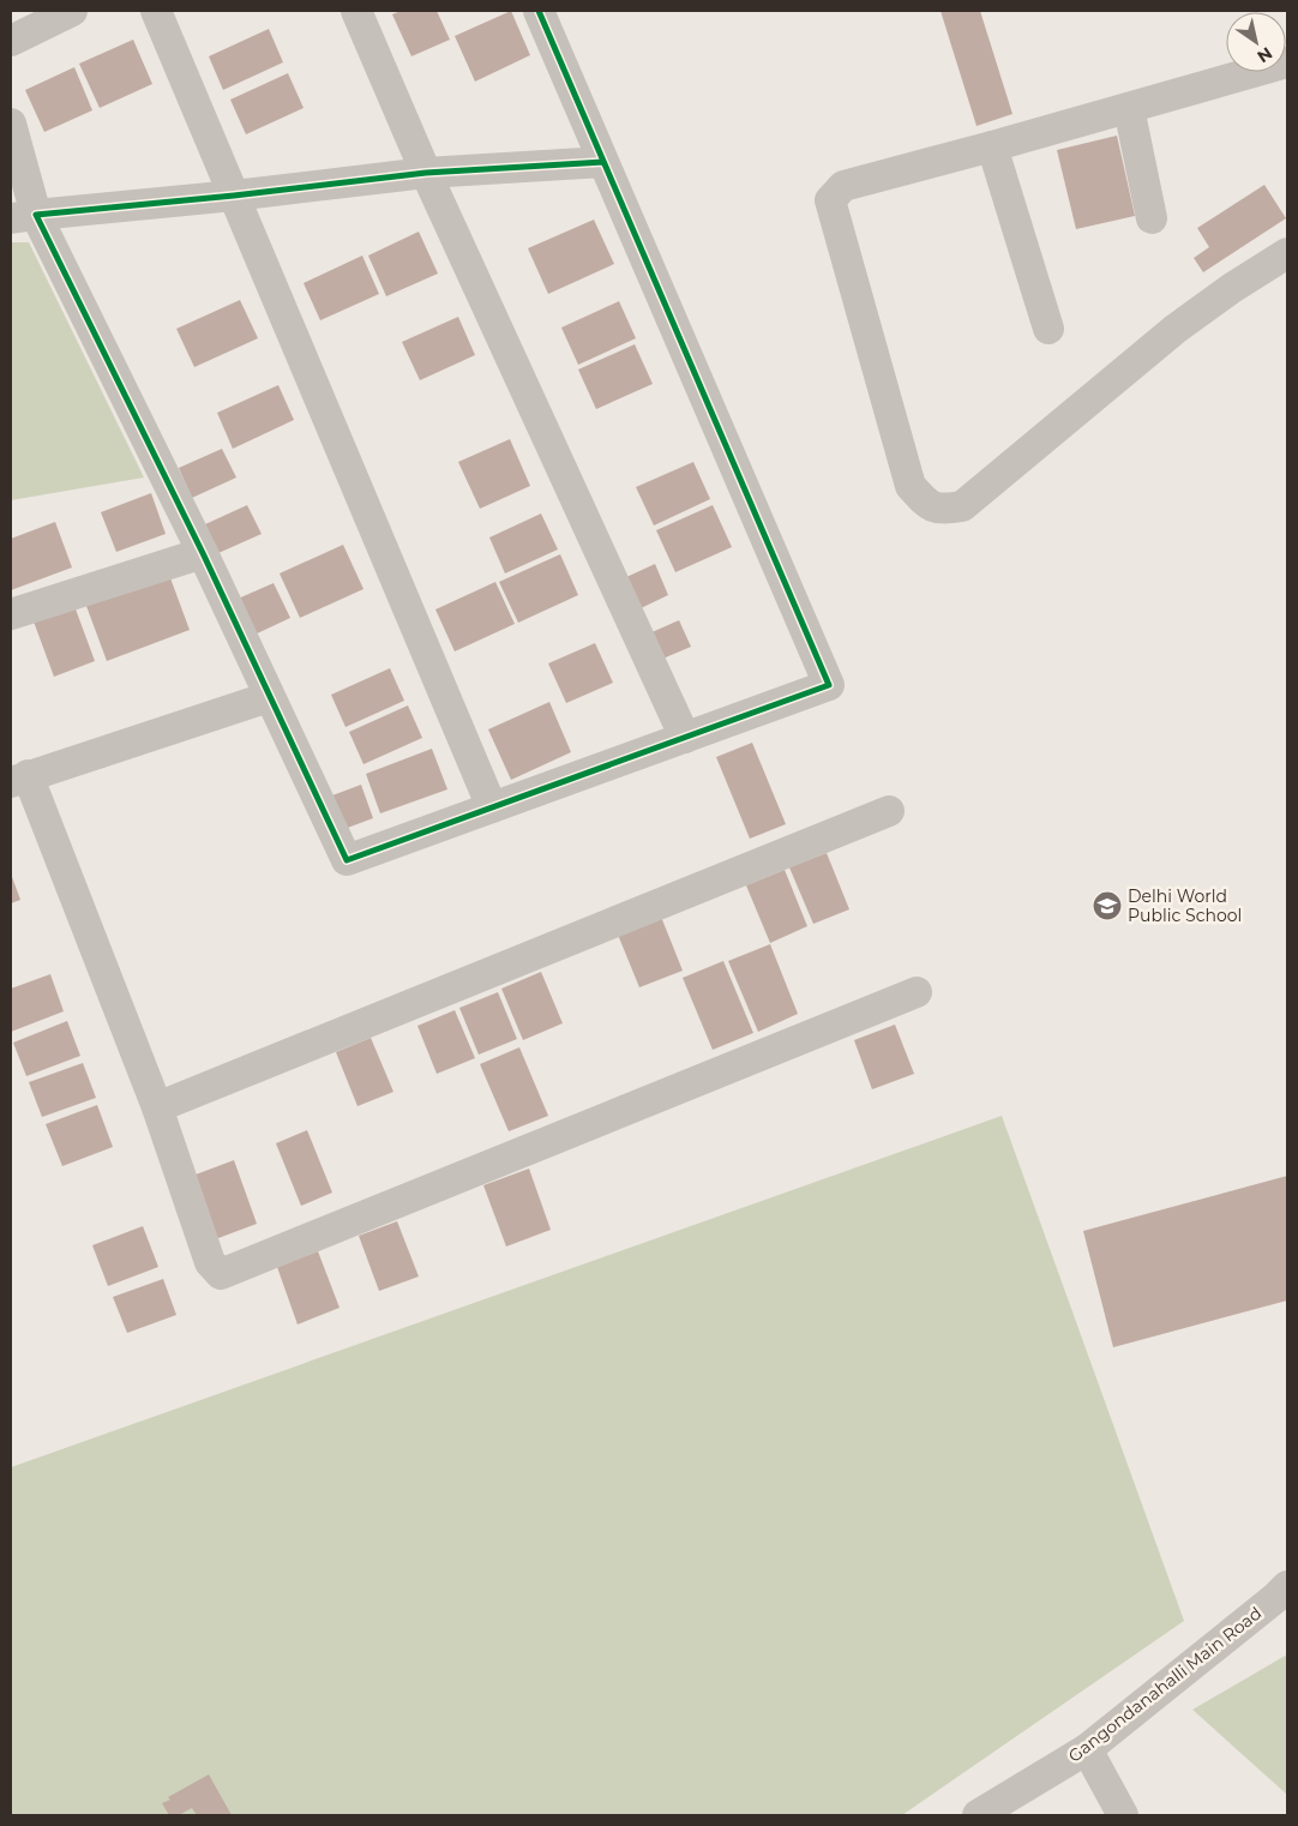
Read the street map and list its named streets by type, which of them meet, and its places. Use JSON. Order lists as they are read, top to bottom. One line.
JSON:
{"streets":{"street":["Gangondanahalli Main Road"]},"places":{"school or university":["Delhi World Public School"]},"north":"bottom right"}
